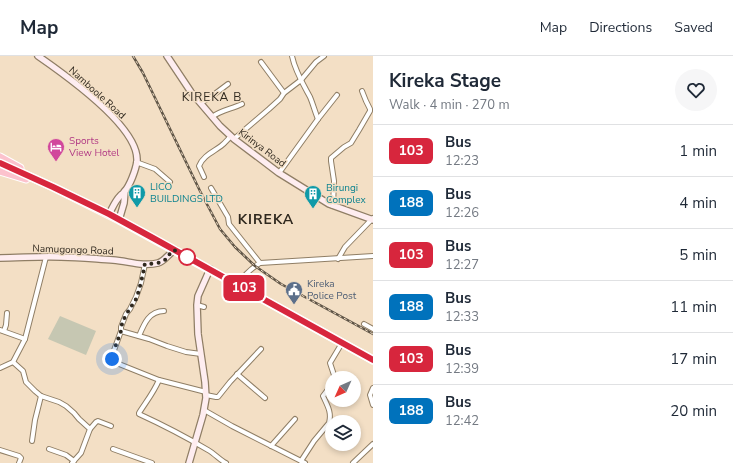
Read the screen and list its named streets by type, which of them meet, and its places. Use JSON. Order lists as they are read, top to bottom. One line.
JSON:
{"streets":{"main road":["Namboole Road","Kirinya Road","Namugongo Road"]},"districts":["KIREKA B","KIREKA"],"places":{"hotel":["Sports View Hotel"],"building":["LICO BUILDINGS LTD","Birungi Complex"],"public building":["Kireka Police Post"]},"lines":["bus line 103"],"north":"bottom left","page":{"header":"Map","nav":["Map","Directions","Saved"],"on_map":"103","heading":["Kireka Stage","Walk · 4 min · 270 m"],"list":[{"mark":"103","name":"Bus","note":"12:23","value":"1 min"},{"mark":"188","name":"Bus","note":"12:26","value":"4 min"},{"mark":"103","name":"Bus","note":"12:27","value":"5 min"},{"mark":"188","name":"Bus","note":"12:33","value":"11 min"},{"mark":"103","name":"Bus","note":"12:39","value":"17 min"},{"mark":"188","name":"Bus","note":"12:42","value":"20 min"}]}}
